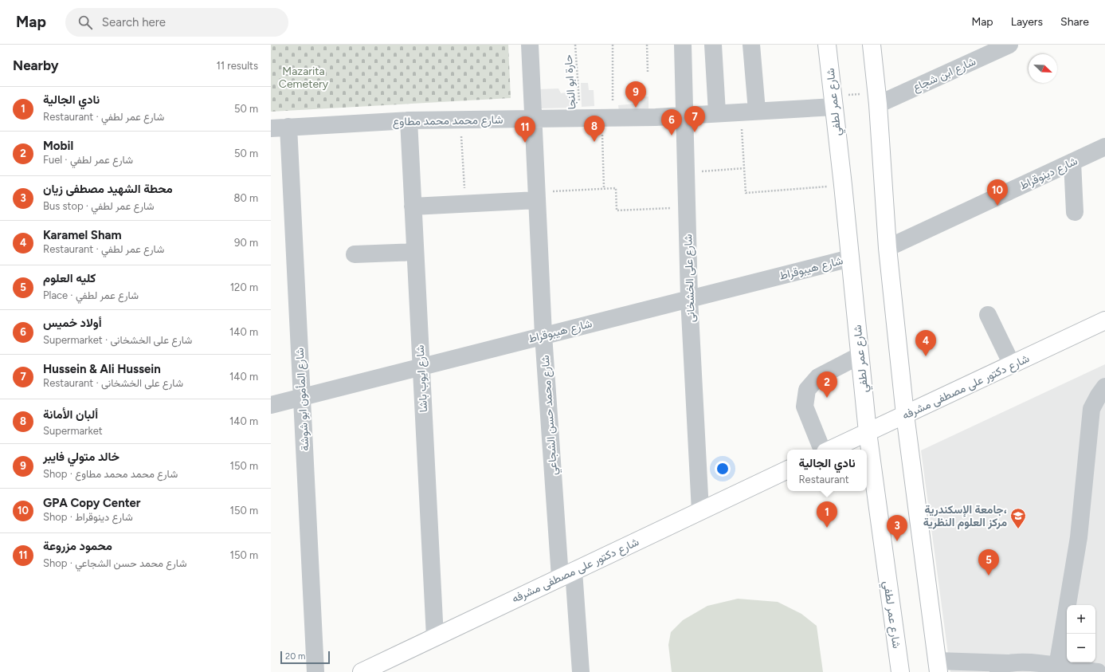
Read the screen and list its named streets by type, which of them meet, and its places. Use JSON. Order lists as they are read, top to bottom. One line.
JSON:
{"streets":{"main road":["شارع عمر لطفي","شارع دكتور على مصطفى مشرفه"],"street":["شارع ابن شجاع","شارع محمد محمد مطاوع","شارع دينوقراط","شارع هيبوقراط","شارع على الخشخانى","شارع ايوب باشا","شارع المأمون ابو شوشة","شارع محمد حسن الشجاعي"],"path":["حارة ابو النجا"]},"crossings":[["حارة ابو النجا","شارع محمد محمد مطاوع"],["شارع عمر لطفي","شارع محمد محمد مطاوع"],["شارع عمر لطفي","شارع هيبوقراط"],["شارع عمر لطفي","شارع دكتور على مصطفى مشرفه"],["شارع محمد محمد مطاوع","شارع على الخشخانى"],["شارع محمد محمد مطاوع","شارع ايوب باشا"],["شارع محمد محمد مطاوع","شارع المأمون ابو شوشة"],["شارع محمد محمد مطاوع","شارع محمد حسن الشجاعي"],["شارع هيبوقراط","شارع على الخشخانى"],["شارع هيبوقراط","شارع ايوب باشا"],["شارع هيبوقراط","شارع المأمون ابو شوشة"],["شارع هيبوقراط","شارع محمد حسن الشجاعي"],["شارع على الخشخانى","شارع دكتور على مصطفى مشرفه"],["شارع ايوب باشا","شارع دكتور على مصطفى مشرفه"],["شارع دكتور على مصطفى مشرفه","شارع محمد حسن الشجاعي"]],"parks":["Mazarita Cemetery"],"places":{"school or university":["جامعة الإسكندرية، مركز العلوم النظرية"]},"scale_bar":"20 m","north":"bottom right","page":{"header":"Map","search":"Search here","nav":["Map","Layers","Share"],"heading":["Nearby","11 results"],"pins":["9","7","6","8","11","10","4","2","1","3","5"],"list":[{"mark":"1","name":"نادي الجالية","note":"Restaurant · شارع عمر لطفي","value":"50 m"},{"mark":"2","name":"Mobil","note":"Fuel · شارع عمر لطفي","value":"50 m"},{"mark":"3","name":"محطة الشهيد مصطفى زيان","note":"Bus stop · شارع عمر لطفي","value":"80 m"},{"mark":"4","name":"Karamel Sham","note":"Restaurant · شارع عمر لطفي","value":"90 m"},{"mark":"5","name":"كليه العلوم","note":"Place · شارع عمر لطفي","value":"120 m"},{"mark":"6","name":"أولاد خميس","note":"Supermarket · شارع على الخشخانى","value":"140 m"},{"mark":"7","name":"Hussein & Ali Hussein","note":"Restaurant · شارع على الخشخانى","value":"140 m"},{"mark":"8","name":"ألبان الأمانة","note":"Supermarket","value":"140 m"},{"mark":"9","name":"خالد متولي فايبر","note":"Shop · شارع محمد محمد مطاوع","value":"150 m"},{"mark":"10","name":"GPA Copy Center","note":"Shop · شارع دينوقراط","value":"150 m"},{"mark":"11","name":"محمود مزروعة","note":"Shop · شارع محمد حسن الشجاعي","value":"150 m"}],"popup":["نادي الجالية","Restaurant"],"map_buttons":["+","−"],"scale":"20 m"}}
